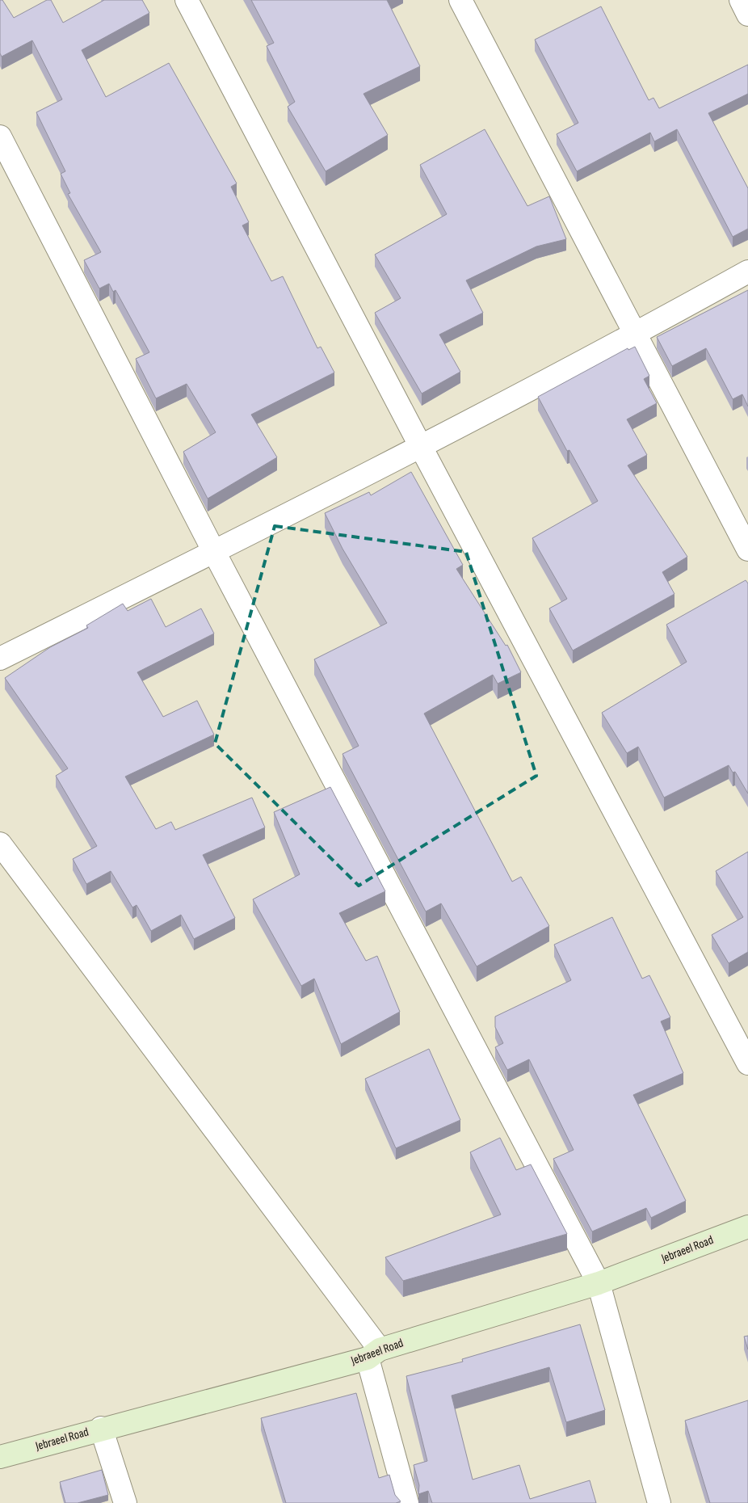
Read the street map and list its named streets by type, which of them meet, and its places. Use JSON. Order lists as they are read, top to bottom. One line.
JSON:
{"streets":{"main road":["Jebraeel Road"]}}
